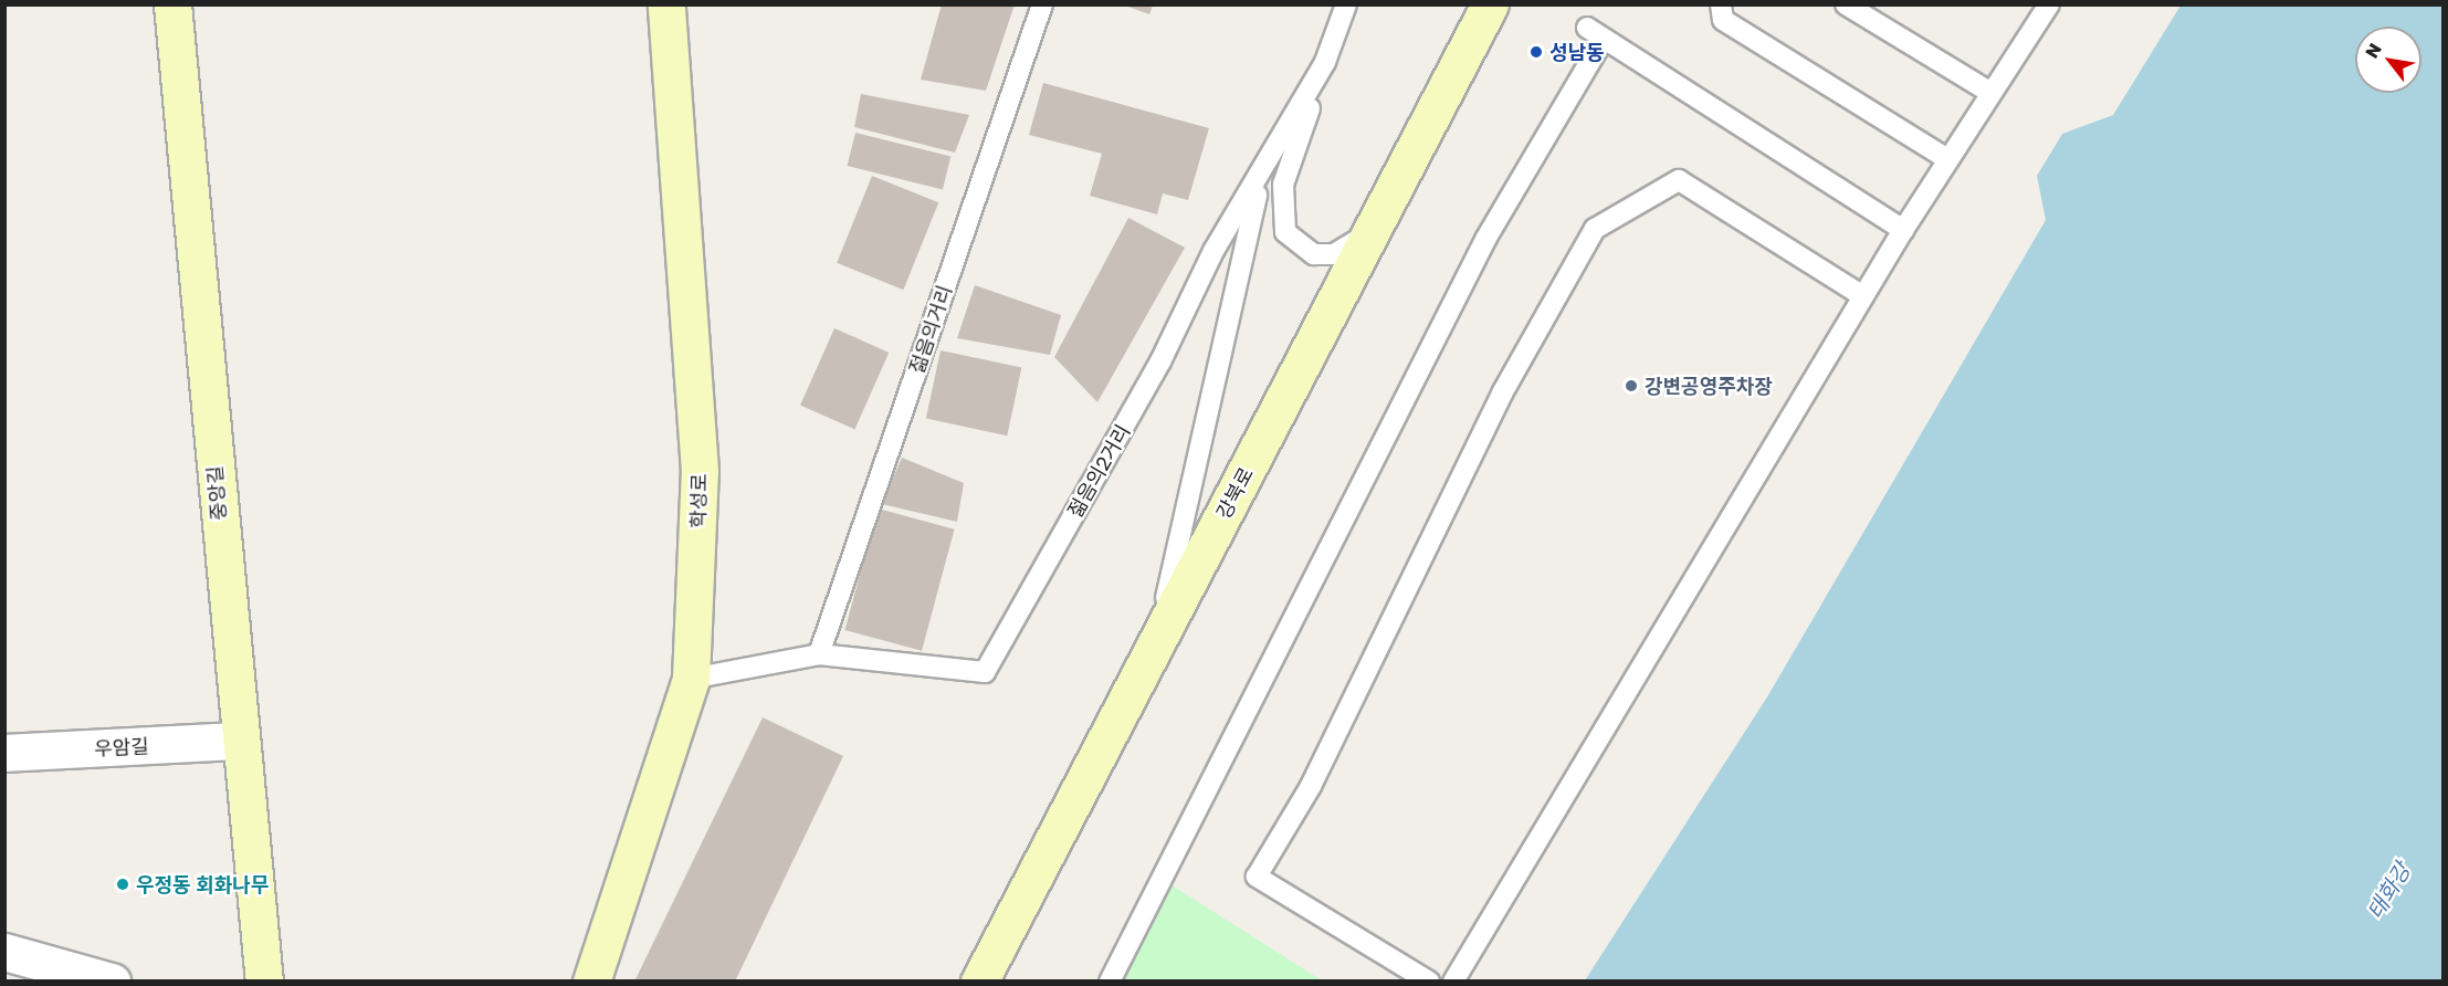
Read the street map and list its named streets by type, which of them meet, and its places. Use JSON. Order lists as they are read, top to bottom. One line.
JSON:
{"streets":{"street":["중앙길","강북로","학성로","우암길"],"lane":["젊음의거리","젊음의2거리"]},"crossings":[["젊음의거리","젊음의2거리"],["젊음의2거리","학성로"],["중앙길","우암길"]],"water":["태화강"],"places":["성남동","강변공영주차장","우정동 회화나무"],"north":"top left"}
